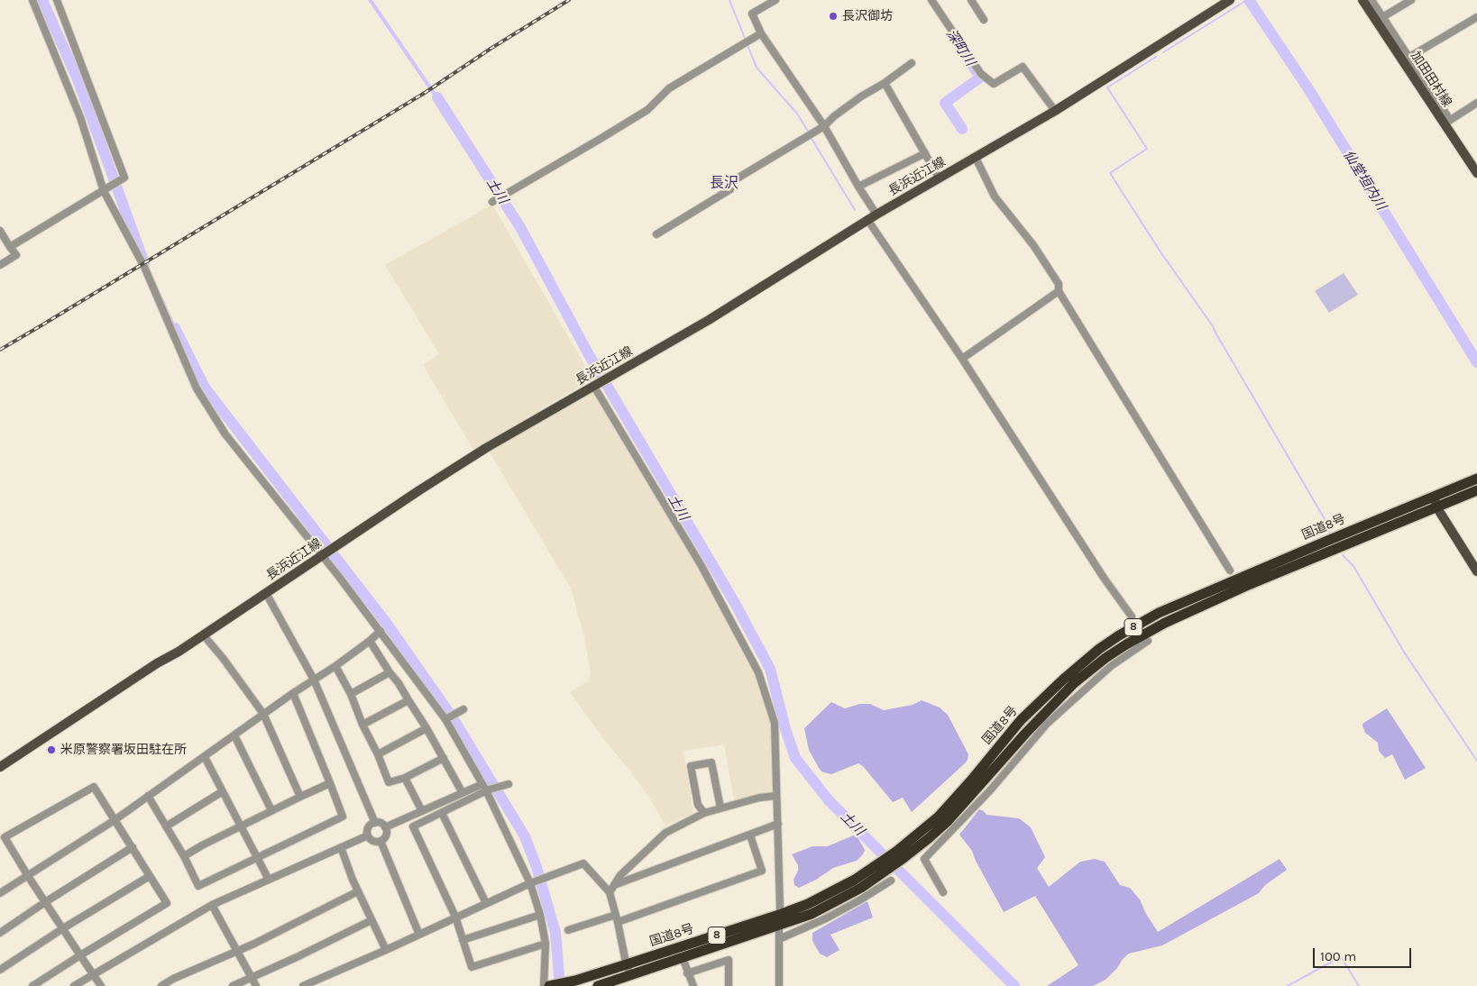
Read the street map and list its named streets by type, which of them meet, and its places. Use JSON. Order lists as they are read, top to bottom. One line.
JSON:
{"streets":{"highway":["国道8号","8"],"main road":["加田田村線","長浜近江線"]},"districts":["長沢"],"water":["深町川","仙堂垣内川","土川"],"places":["長沢御坊","米原警察署坂田駐在所"],"scale_bar":"100 m"}
